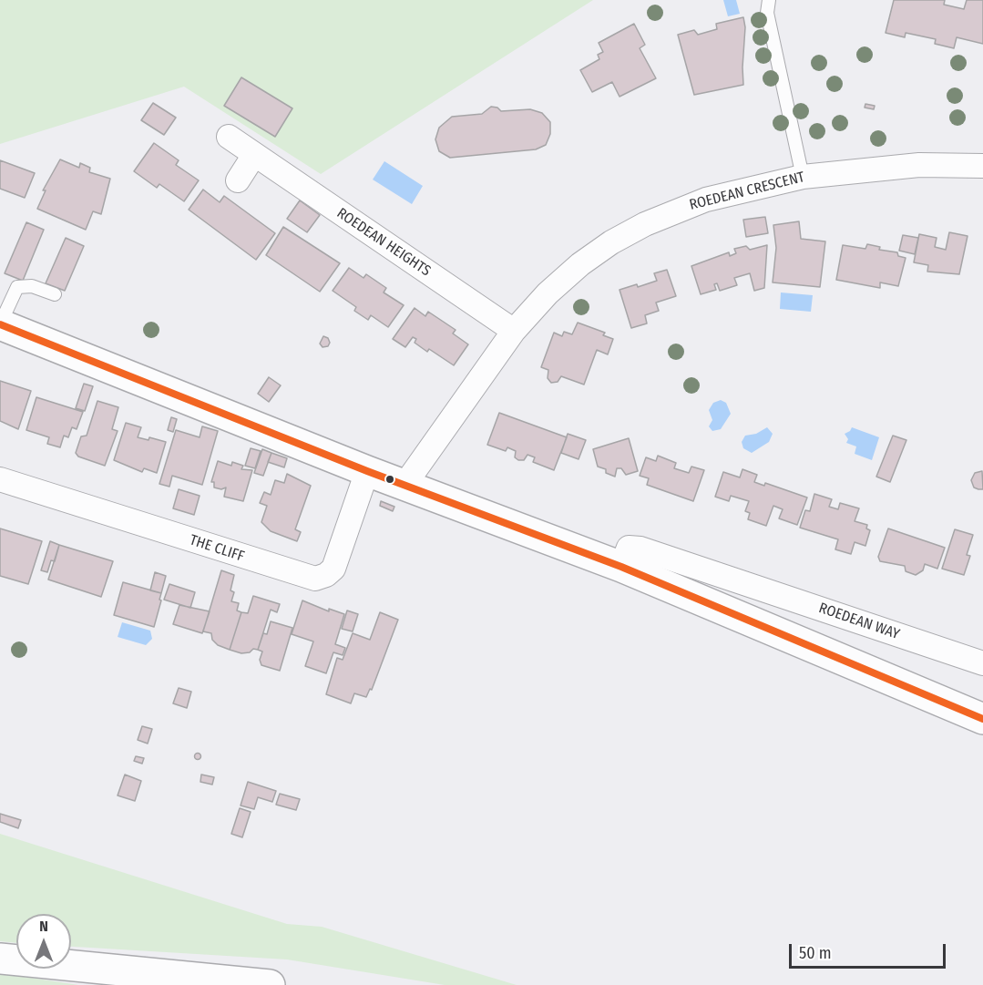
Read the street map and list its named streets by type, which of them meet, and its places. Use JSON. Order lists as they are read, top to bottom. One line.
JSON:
{"streets":{"street":["ROEDEAN CRESCENT","ROEDEAN HEIGHTS","THE CLIFF","ROEDEAN WAY"]},"crossings":[["ROEDEAN CRESCENT","ROEDEAN HEIGHTS"]],"scale_bar":"50 m","north":"top"}
